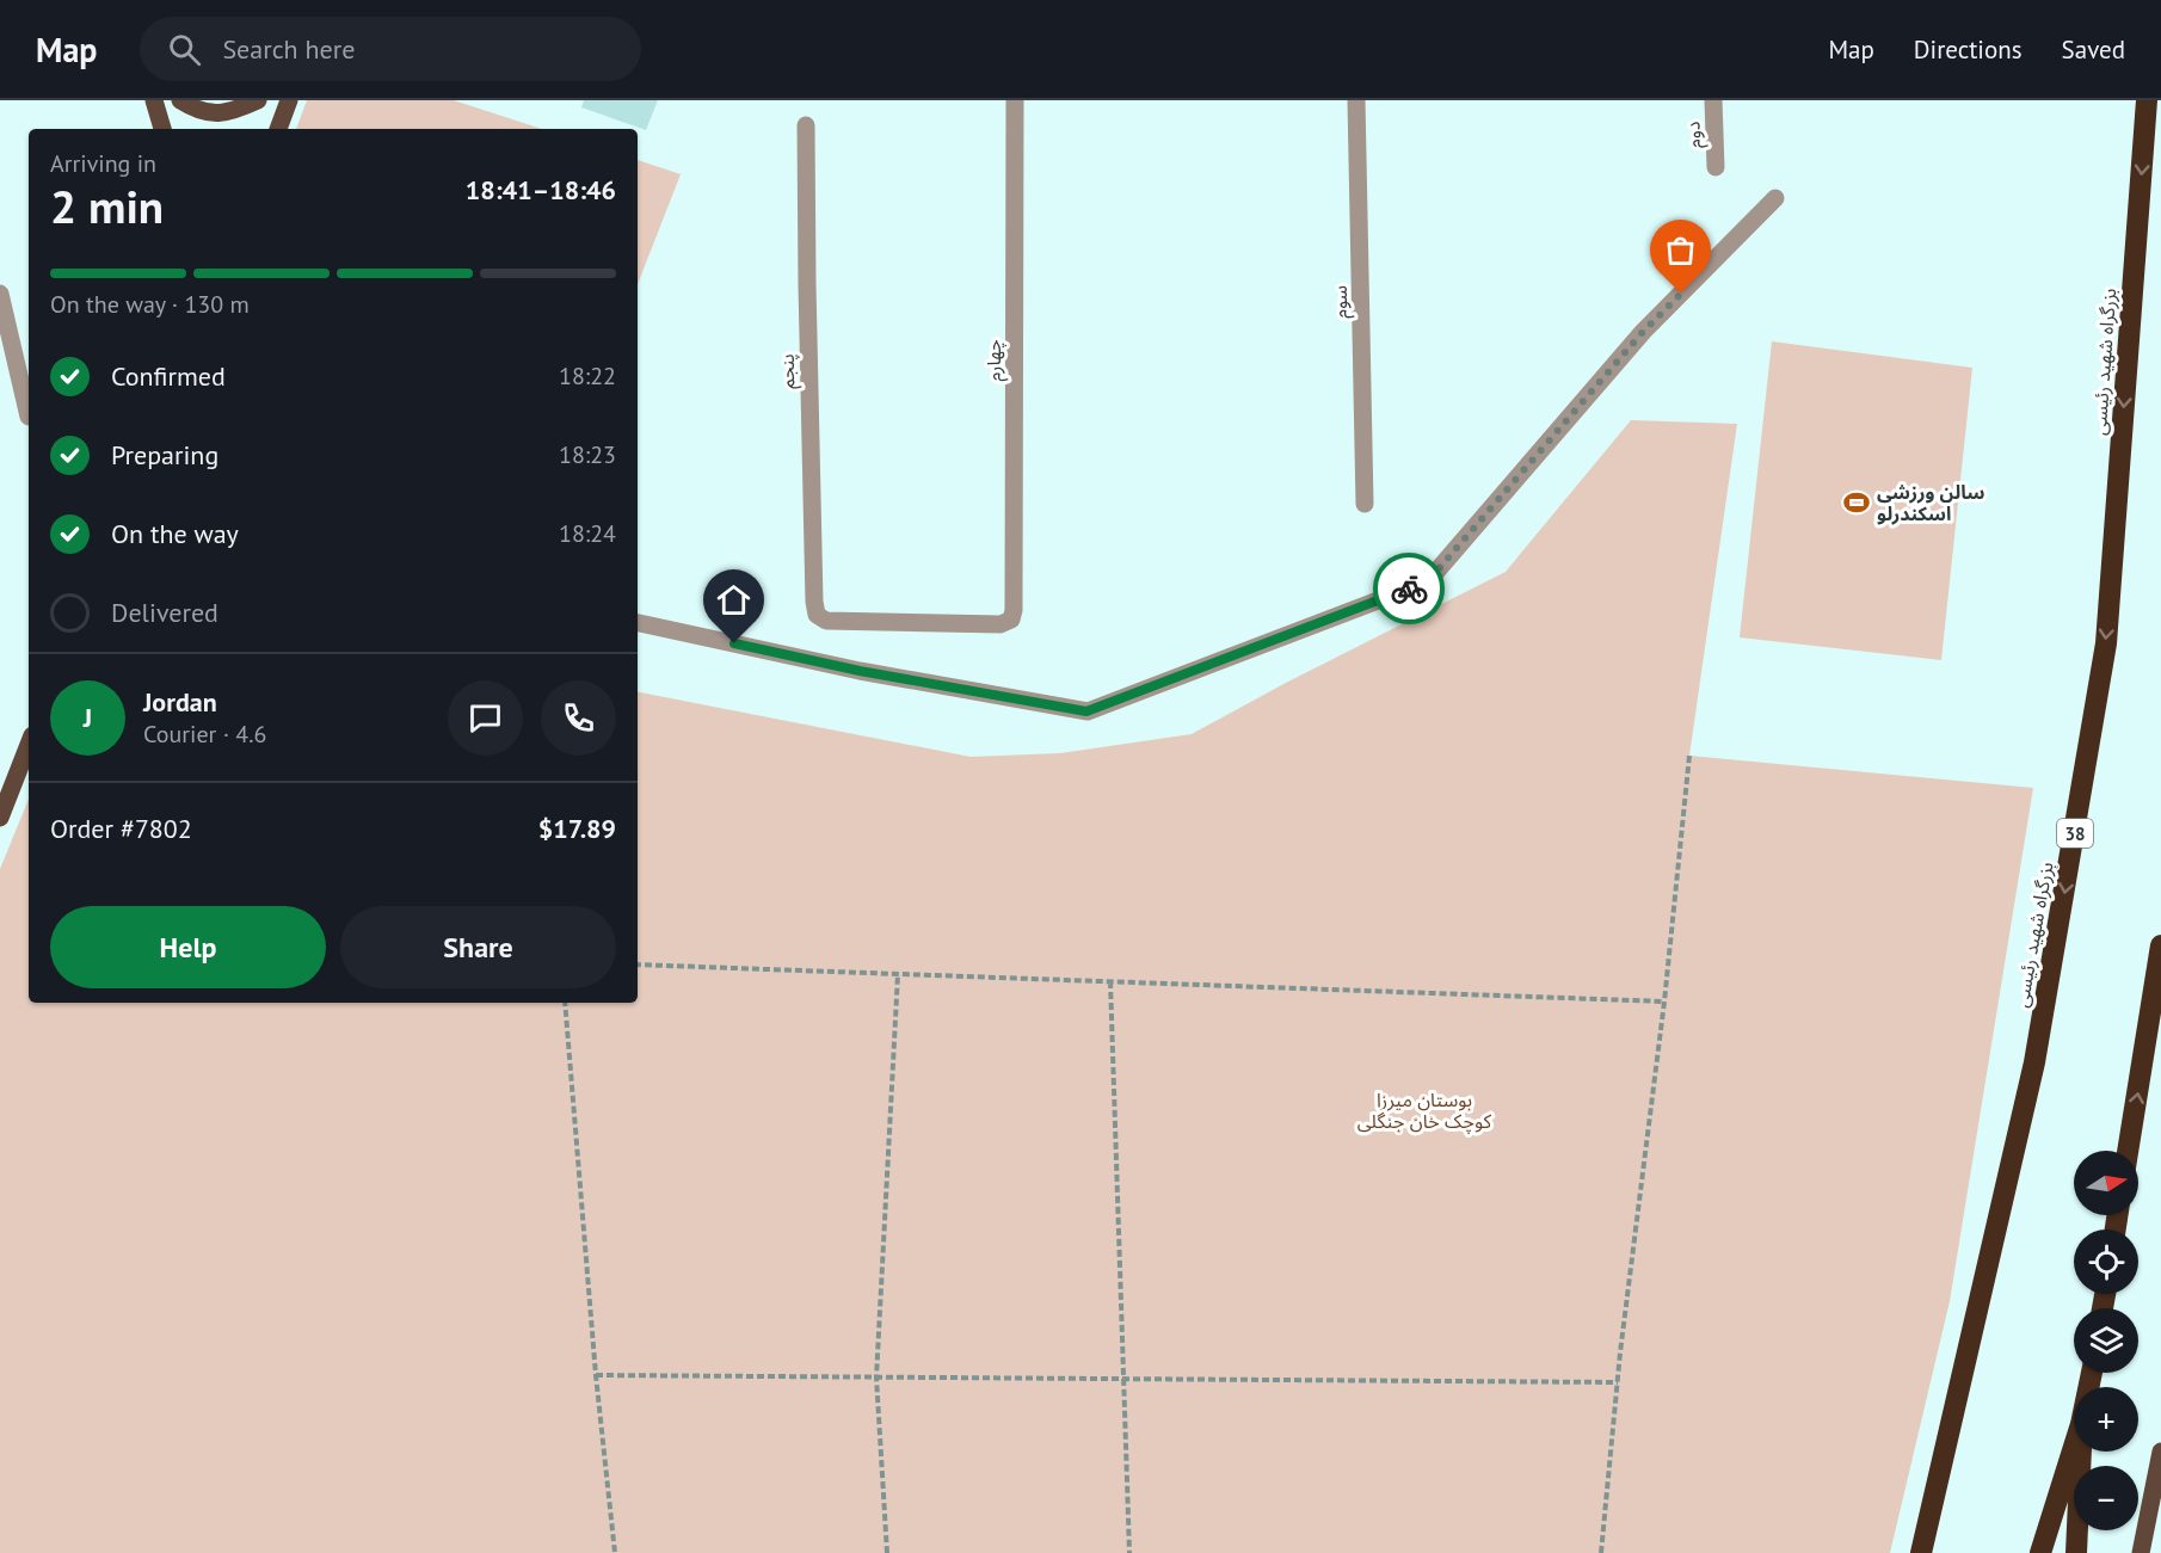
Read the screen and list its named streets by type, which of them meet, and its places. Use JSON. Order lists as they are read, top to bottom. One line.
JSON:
{"streets":{"highway":["بزرگراه شهید رئیسی","38"],"street":["دوم","سوم","چهارم","پنجم"]},"crossings":[["چهارم","پنجم"]],"one_way":["بزرگراه شهید رئیسی"],"parks":["بوستان میرزا کوچک خان جنگلی"],"places":{"sports":["سالن ورزشی اسکندرلو"]},"north":"right","page":{"header":"Map","search":"Search here","nav":["Map","Directions","Saved"],"heading":["2 min","Arriving in","18:41–18:46"],"panel":["Jordan","Courier · 4.6","Order #7802","$17.89"],"bar":"On the way · 130 m","list":[["Confirmed","18:22"],["Preparing","18:23"],["On the way","18:24"],"Delivered"],"round":"J","buttons":["Help","Share"],"map_buttons":["+","−"]}}
